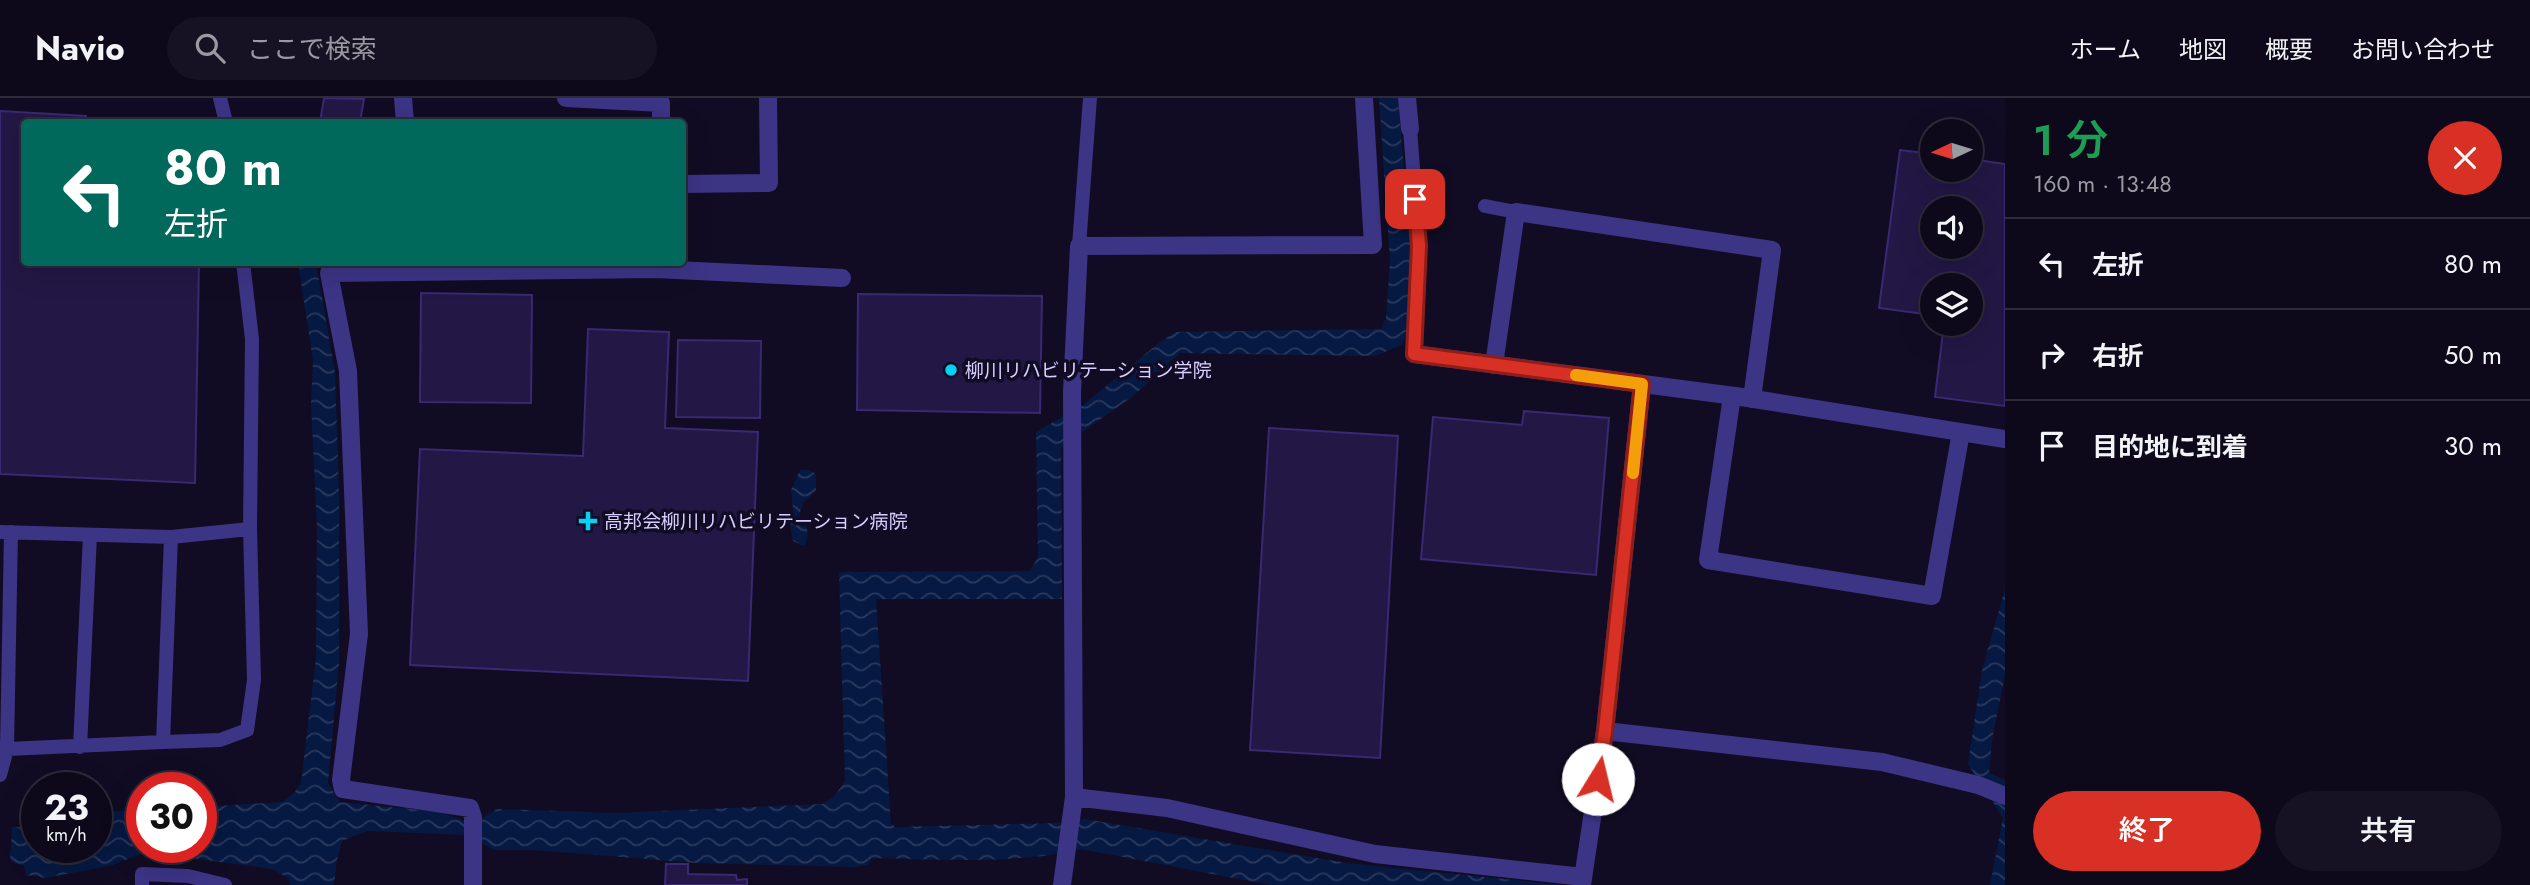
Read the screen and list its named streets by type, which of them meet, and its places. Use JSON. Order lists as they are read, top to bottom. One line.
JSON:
{"places":{"other":["柳川リハビリテーション学院"],"health":["高邦会柳川リハビリテーション病院"]},"north":"left","page":{"header":"Navio","search":"ここで検索","nav":["ホーム","地図","概要","お問い合わせ"],"heading":["1 分","160 m · 13:48"],"turn":["80 m","左折"],"list":[{"name":"左折","value":"80 m"},{"name":"右折","value":"50 m"},{"name":"目的地に到着","value":"30 m"}],"speed":"23 km/h","limit":"30","buttons":["終了","共有"]}}
